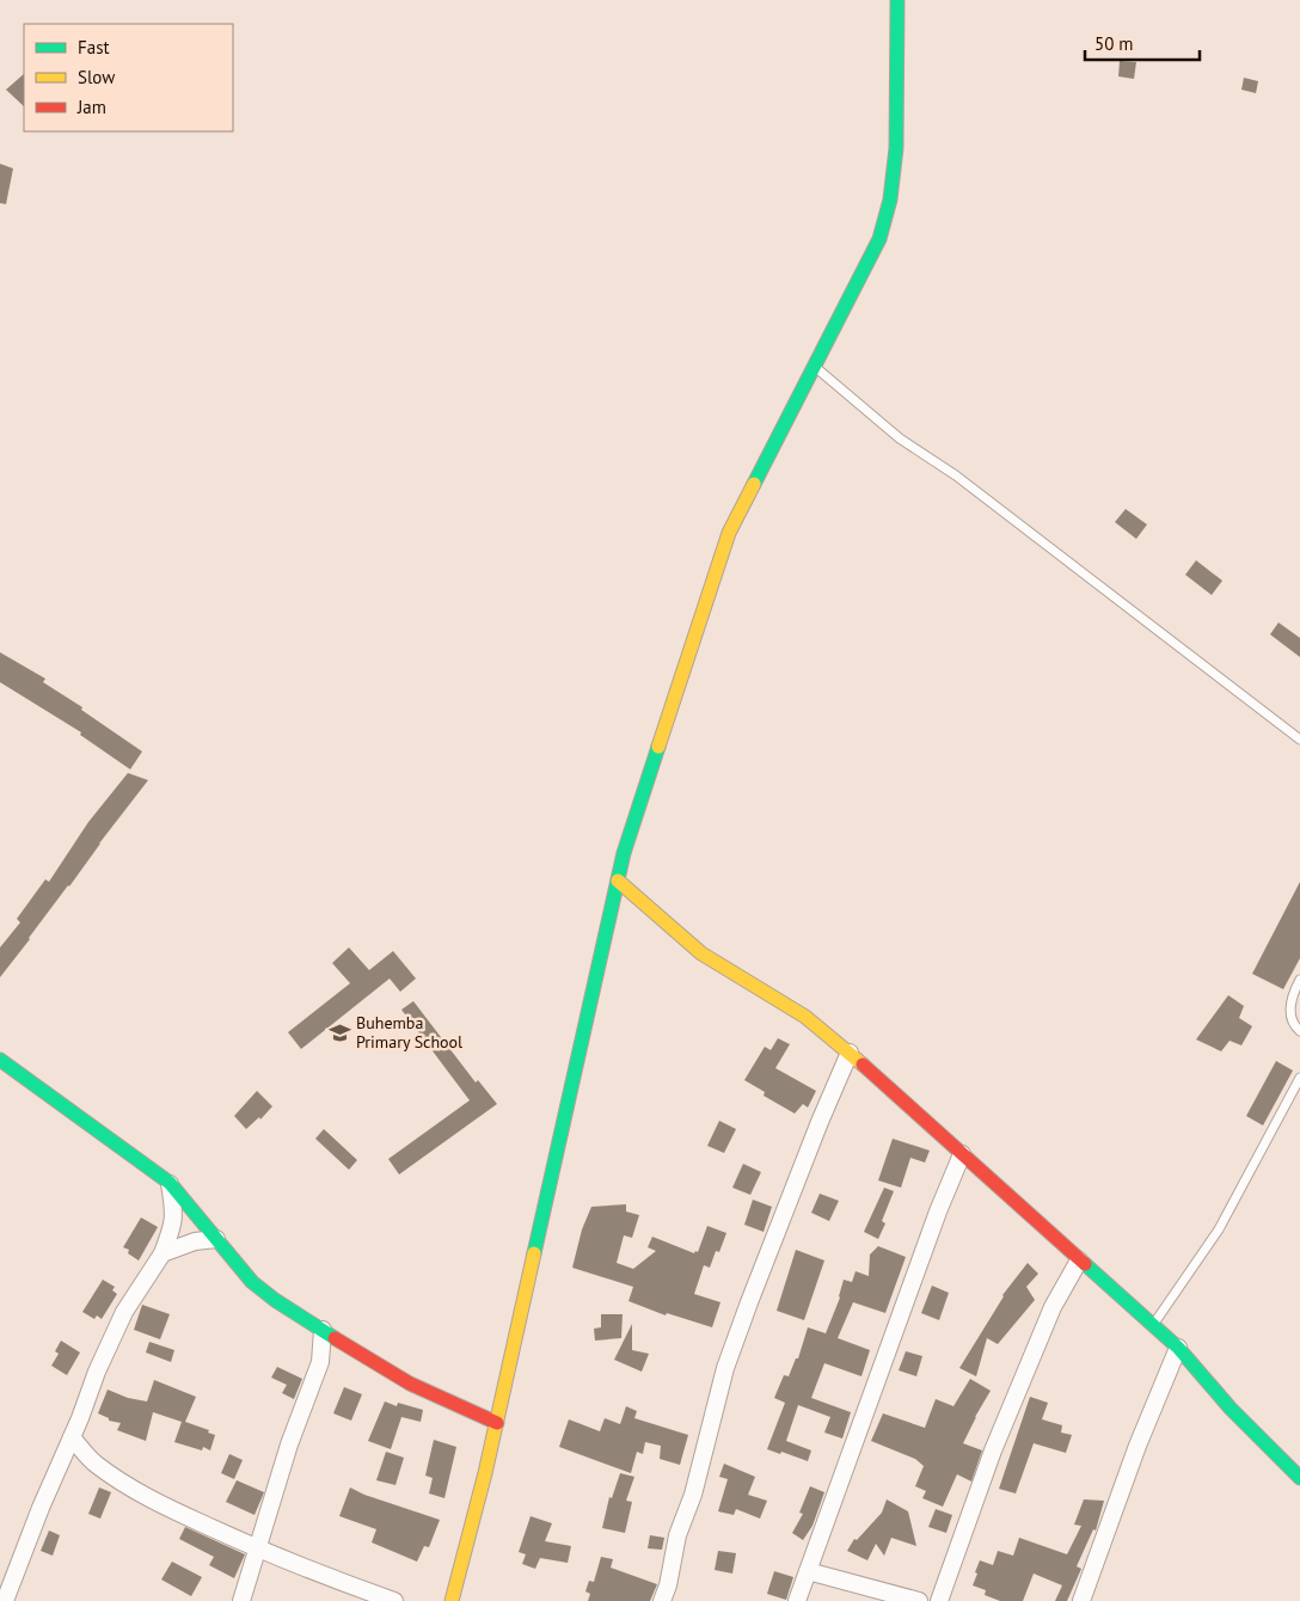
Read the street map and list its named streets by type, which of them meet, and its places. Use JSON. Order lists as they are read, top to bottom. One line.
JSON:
{"places":{"school or university":["Buhemba Primary School"]},"legend":["Fast","Slow","Jam"],"scale_bar":"50 m"}
